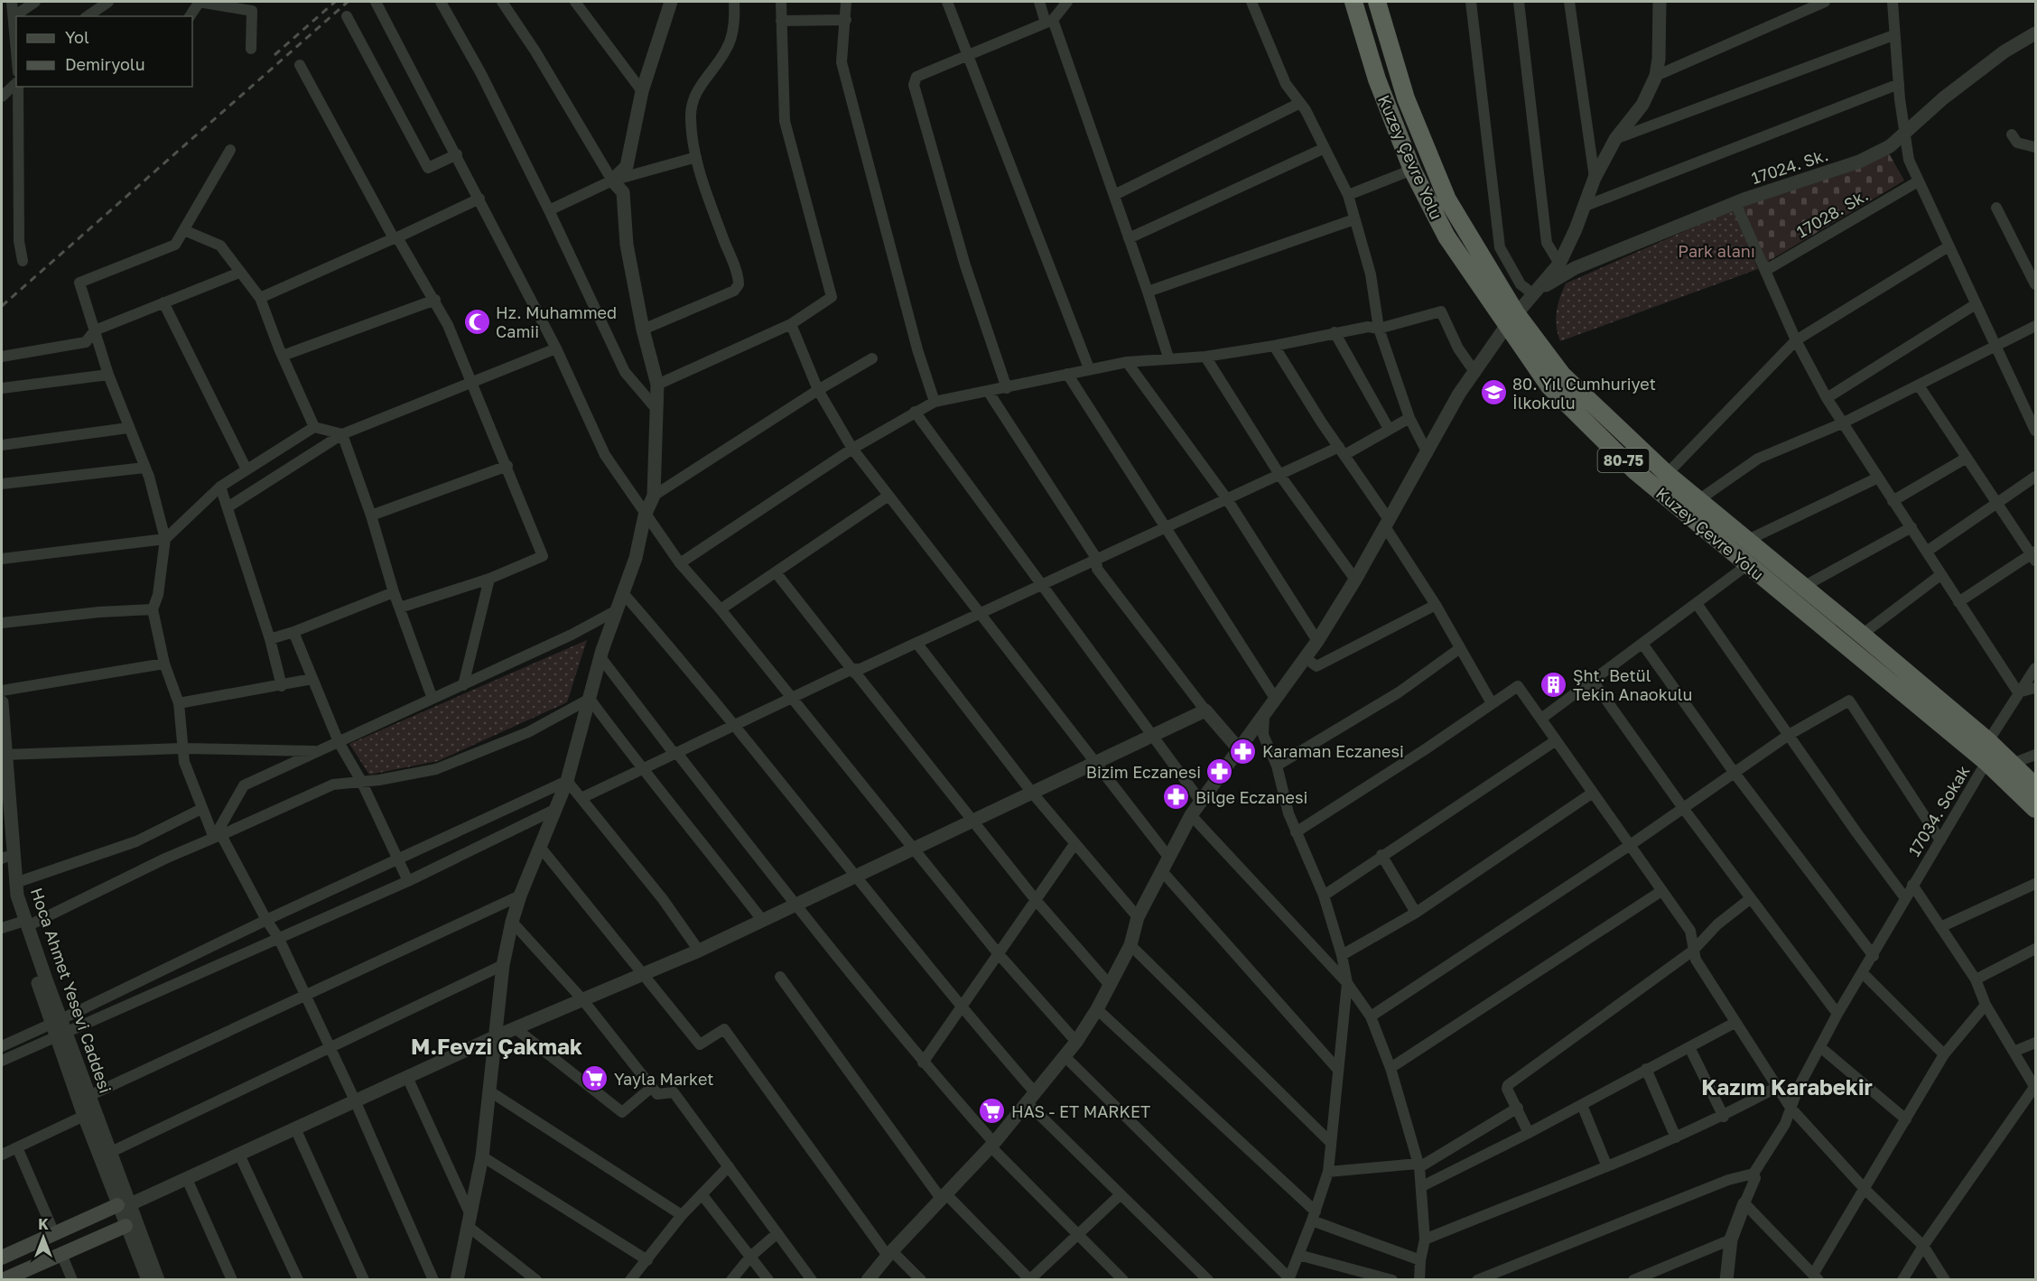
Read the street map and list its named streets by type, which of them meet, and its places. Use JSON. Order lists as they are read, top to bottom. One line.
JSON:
{"streets":{"highway":["Kuzey Çevre Yolu","80-75"],"street":["17024. Sk.","17028. Sk.","17034. Sokak","Hoca Ahmet Yesevi Caddesi"]},"crossings":[["Kuzey Çevre Yolu","17034. Sokak"]],"districts":["M.Fevzi Çakmak","Kazım Karabekir"],"parks":["Park alanı"],"places":{"mosque":["Hz. Muhammed Camii"],"school or university":["80. Yıl Cumhuriyet İlkokulu"],"building":["Şht. Betül Tekin Anaokulu"],"pharmacy":["Karaman Eczanesi","Bizim Eczanesi","Bilge Eczanesi"],"supermarket":["Yayla Market","HAS - ET MARKET"]},"legend":["Yol","Demiryolu"],"north":"top"}
